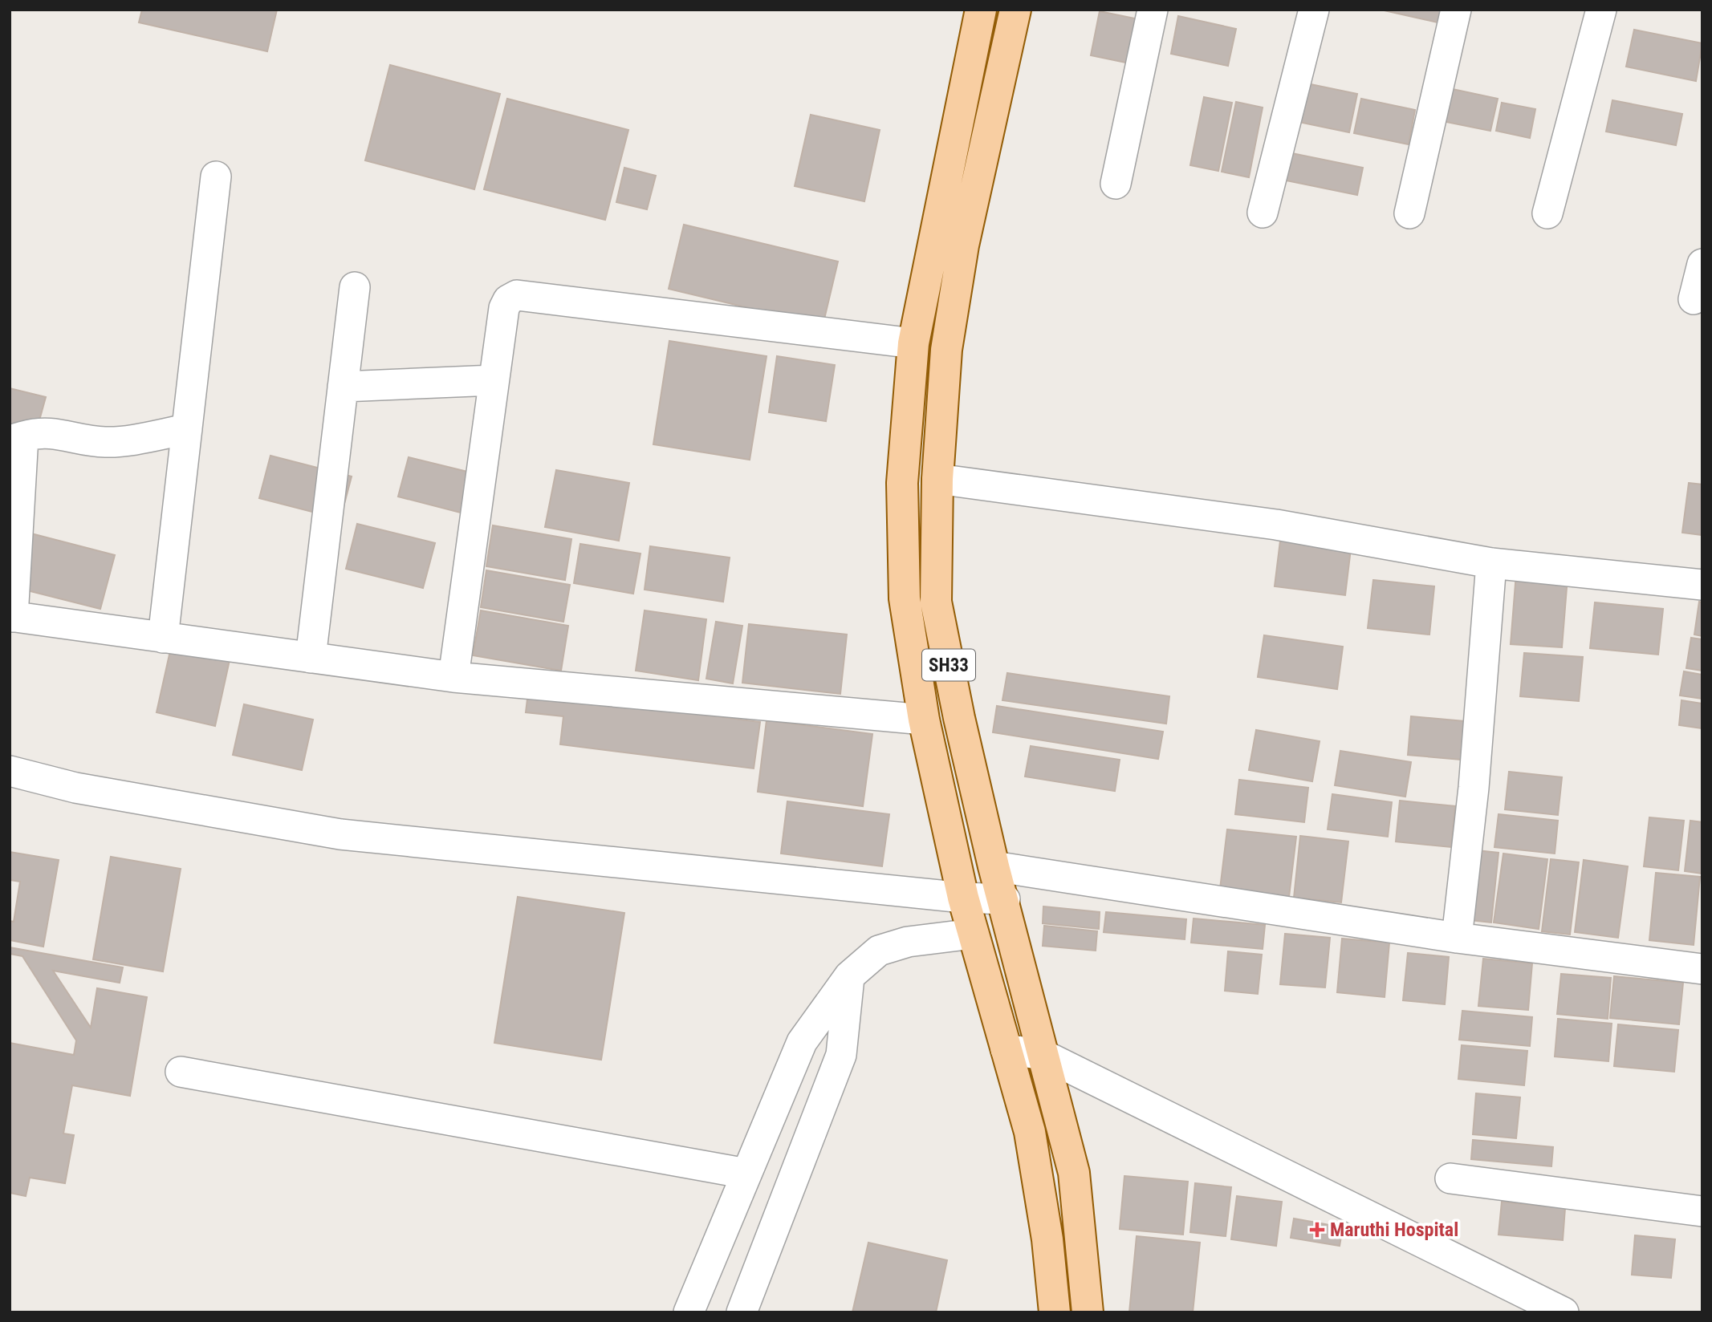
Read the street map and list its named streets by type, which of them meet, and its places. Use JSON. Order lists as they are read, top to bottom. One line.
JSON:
{"streets":{"main road":["SH33"]},"places":{"health":["Maruthi Hospital"]}}
